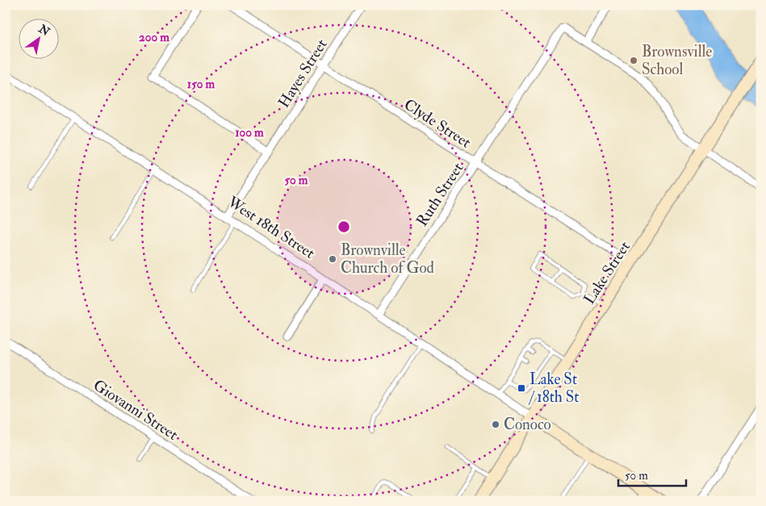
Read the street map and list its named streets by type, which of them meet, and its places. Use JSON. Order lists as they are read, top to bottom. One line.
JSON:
{"streets":{"street":["Hayes Street","Clyde Street","Ruth Street","West 18th Street","Lake Street","Giovanni Street"]},"crossings":[["Hayes Street","Clyde Street"],["Hayes Street","West 18th Street"],["Clyde Street","Ruth Street"],["Clyde Street","Lake Street"],["Ruth Street","West 18th Street"],["West 18th Street","Lake Street"]],"places":{"other":["Brownsville School","Brownville Church of God","Conoco"],"transit":["Lake St / 18th St"]},"scale_bar":"50 m","north":"top right","rings":["200 m","150 m","100 m","50 m"]}
